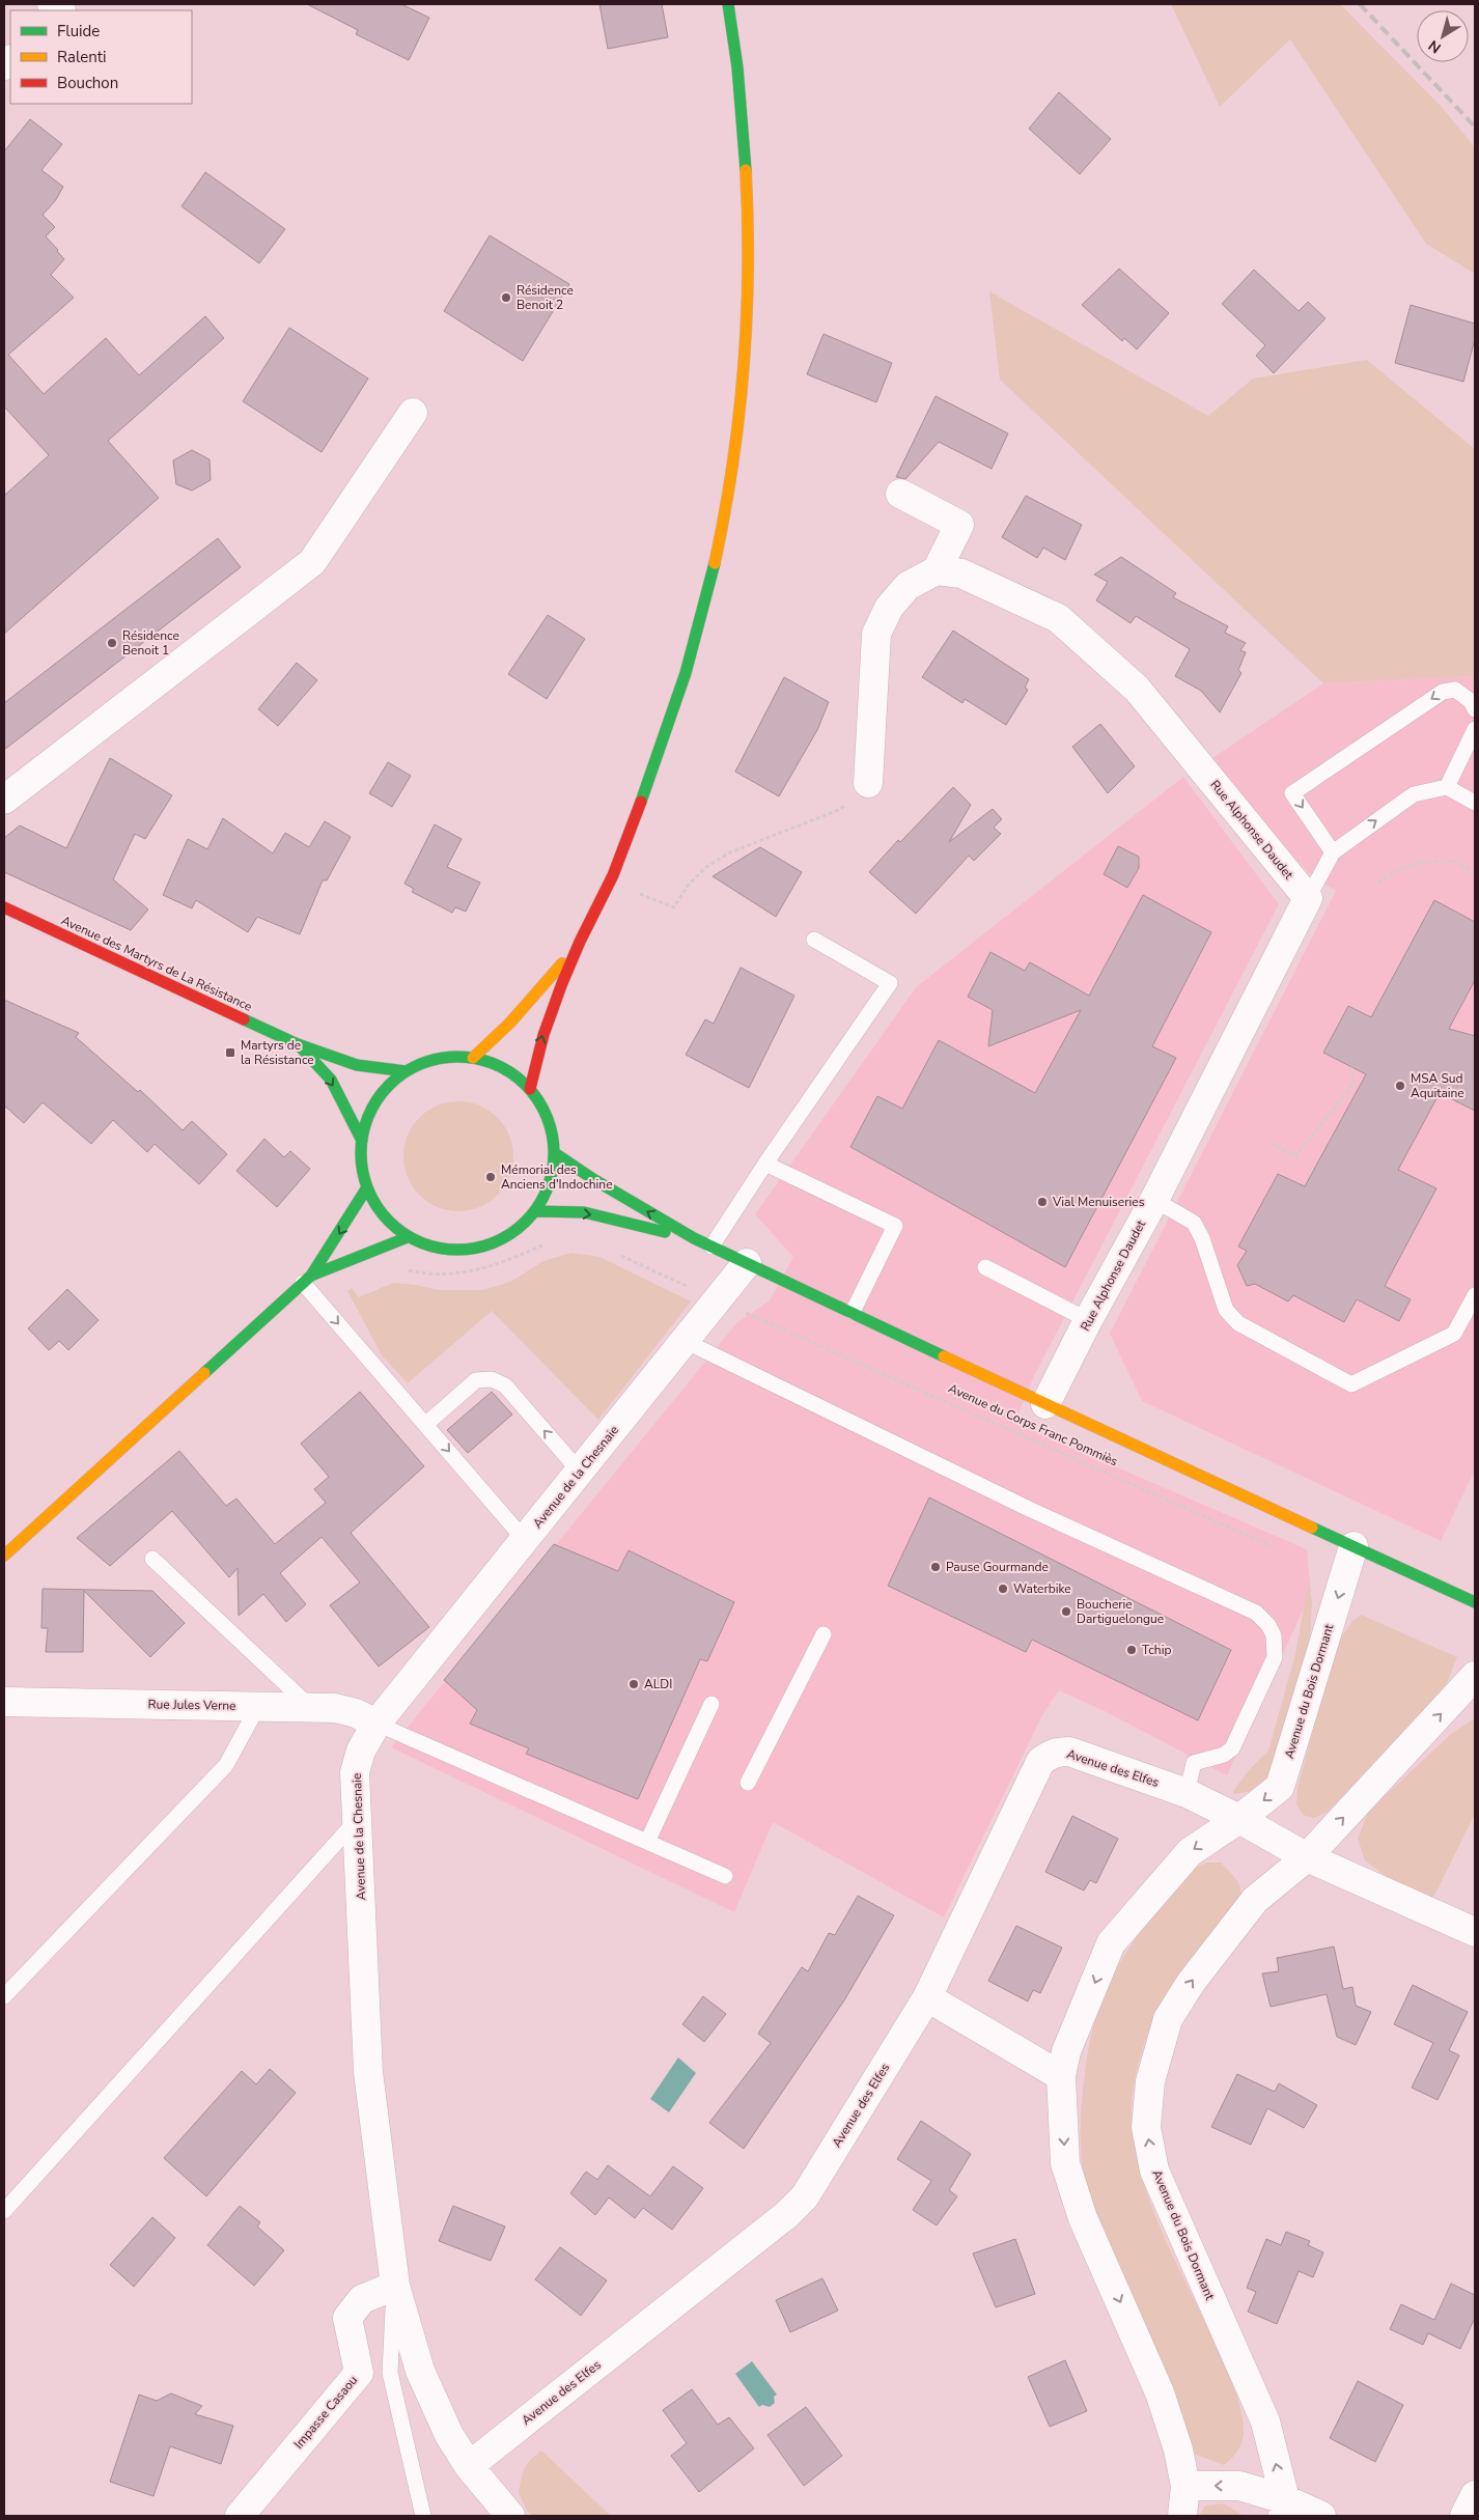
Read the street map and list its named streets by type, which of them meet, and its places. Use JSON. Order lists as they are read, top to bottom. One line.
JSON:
{"streets":{"main road":["Avenue des Martyrs de La Résistance","Avenue du Corps Franc Pommiès"],"street":["Rue Alphonse Daudet","Avenue de la Chesnaie","Avenue du Bois Dormant","Rue Jules Verne","Avenue des Elfes","Impasse Casaou"]},"crossings":[["Rue Alphonse Daudet","Avenue du Corps Franc Pommiès"],["Avenue du Corps Franc Pommiès","Avenue de la Chesnaie"],["Avenue du Corps Franc Pommiès","Avenue du Bois Dormant"],["Avenue de la Chesnaie","Rue Jules Verne"],["Avenue de la Chesnaie","Avenue des Elfes"],["Avenue de la Chesnaie","Impasse Casaou"],["Avenue du Bois Dormant","Avenue des Elfes"]],"places":{"other":["Résidence Benoit 2","Résidence Benoit 1","MSA Sud Aquitaine","Mémorial des Anciens d'Indochine","Vial Menuiseries","Pause Gourmande","Waterbike","Boucherie Dartiguelongue","Tchip","ALDI"],"transit":["Martyrs de la Résistance"]},"legend":["Fluide","Ralenti","Bouchon"],"north":"bottom left"}
